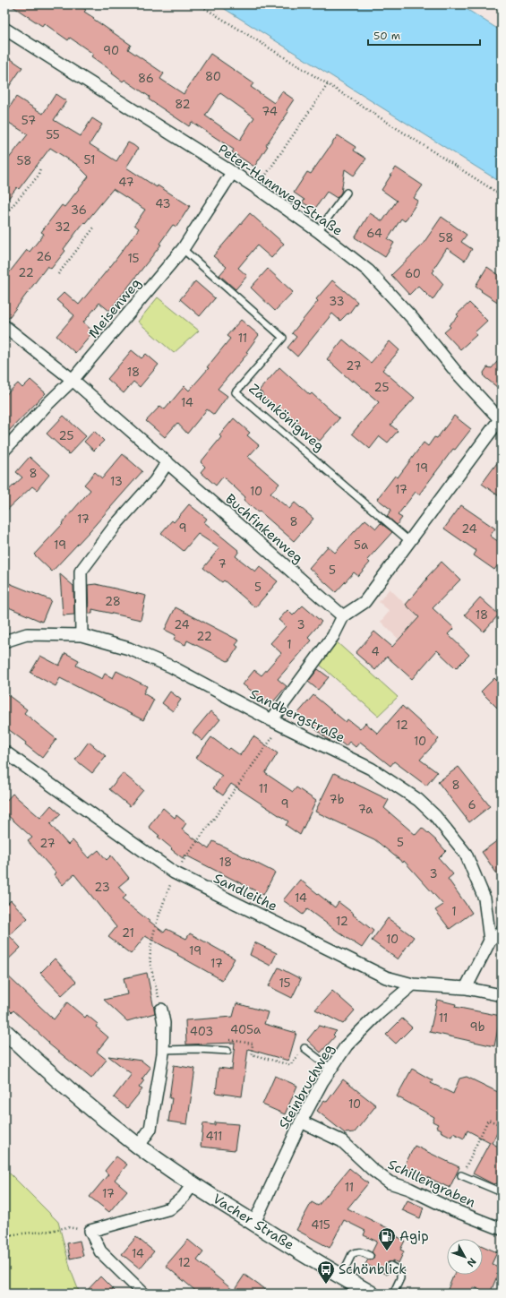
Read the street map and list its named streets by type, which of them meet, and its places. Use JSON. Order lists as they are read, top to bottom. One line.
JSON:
{"streets":{"street":["Peter-Hannweg-Straße","Meisenweg","Buchfinkenweg","Sandbergstraße","Sandleithe","Steinbruchweg","Schillengraben","Vacher Straße"],"lane":["Zaunkönigweg"]},"crossings":[["Peter-Hannweg-Straße","Meisenweg"],["Meisenweg","Zaunkönigweg"],["Meisenweg","Buchfinkenweg"],["Sandleithe","Steinbruchweg"],["Steinbruchweg","Schillengraben"],["Steinbruchweg","Vacher Straße"]],"places":{"fuel station":["Agip"],"bus stop":["Schönblick"]},"house_numbers":["90","80","86","82","74","57","55","51","58","47","43","36","32","64","58","26","15","22","60","33","11","27","18","25","14","25","19","8","13","17","10","17","8","9","24","19","5a","7","5","5","28","18","24","3","22","1","4","12","10","8","11","7b","9","6","7a","5","27","18","3","23","14","1","12","21","10","19","17","15","11","9b","405a","403","10","411","11","17","415","14","12"],"scale_bar":"50 m","north":"bottom right"}
